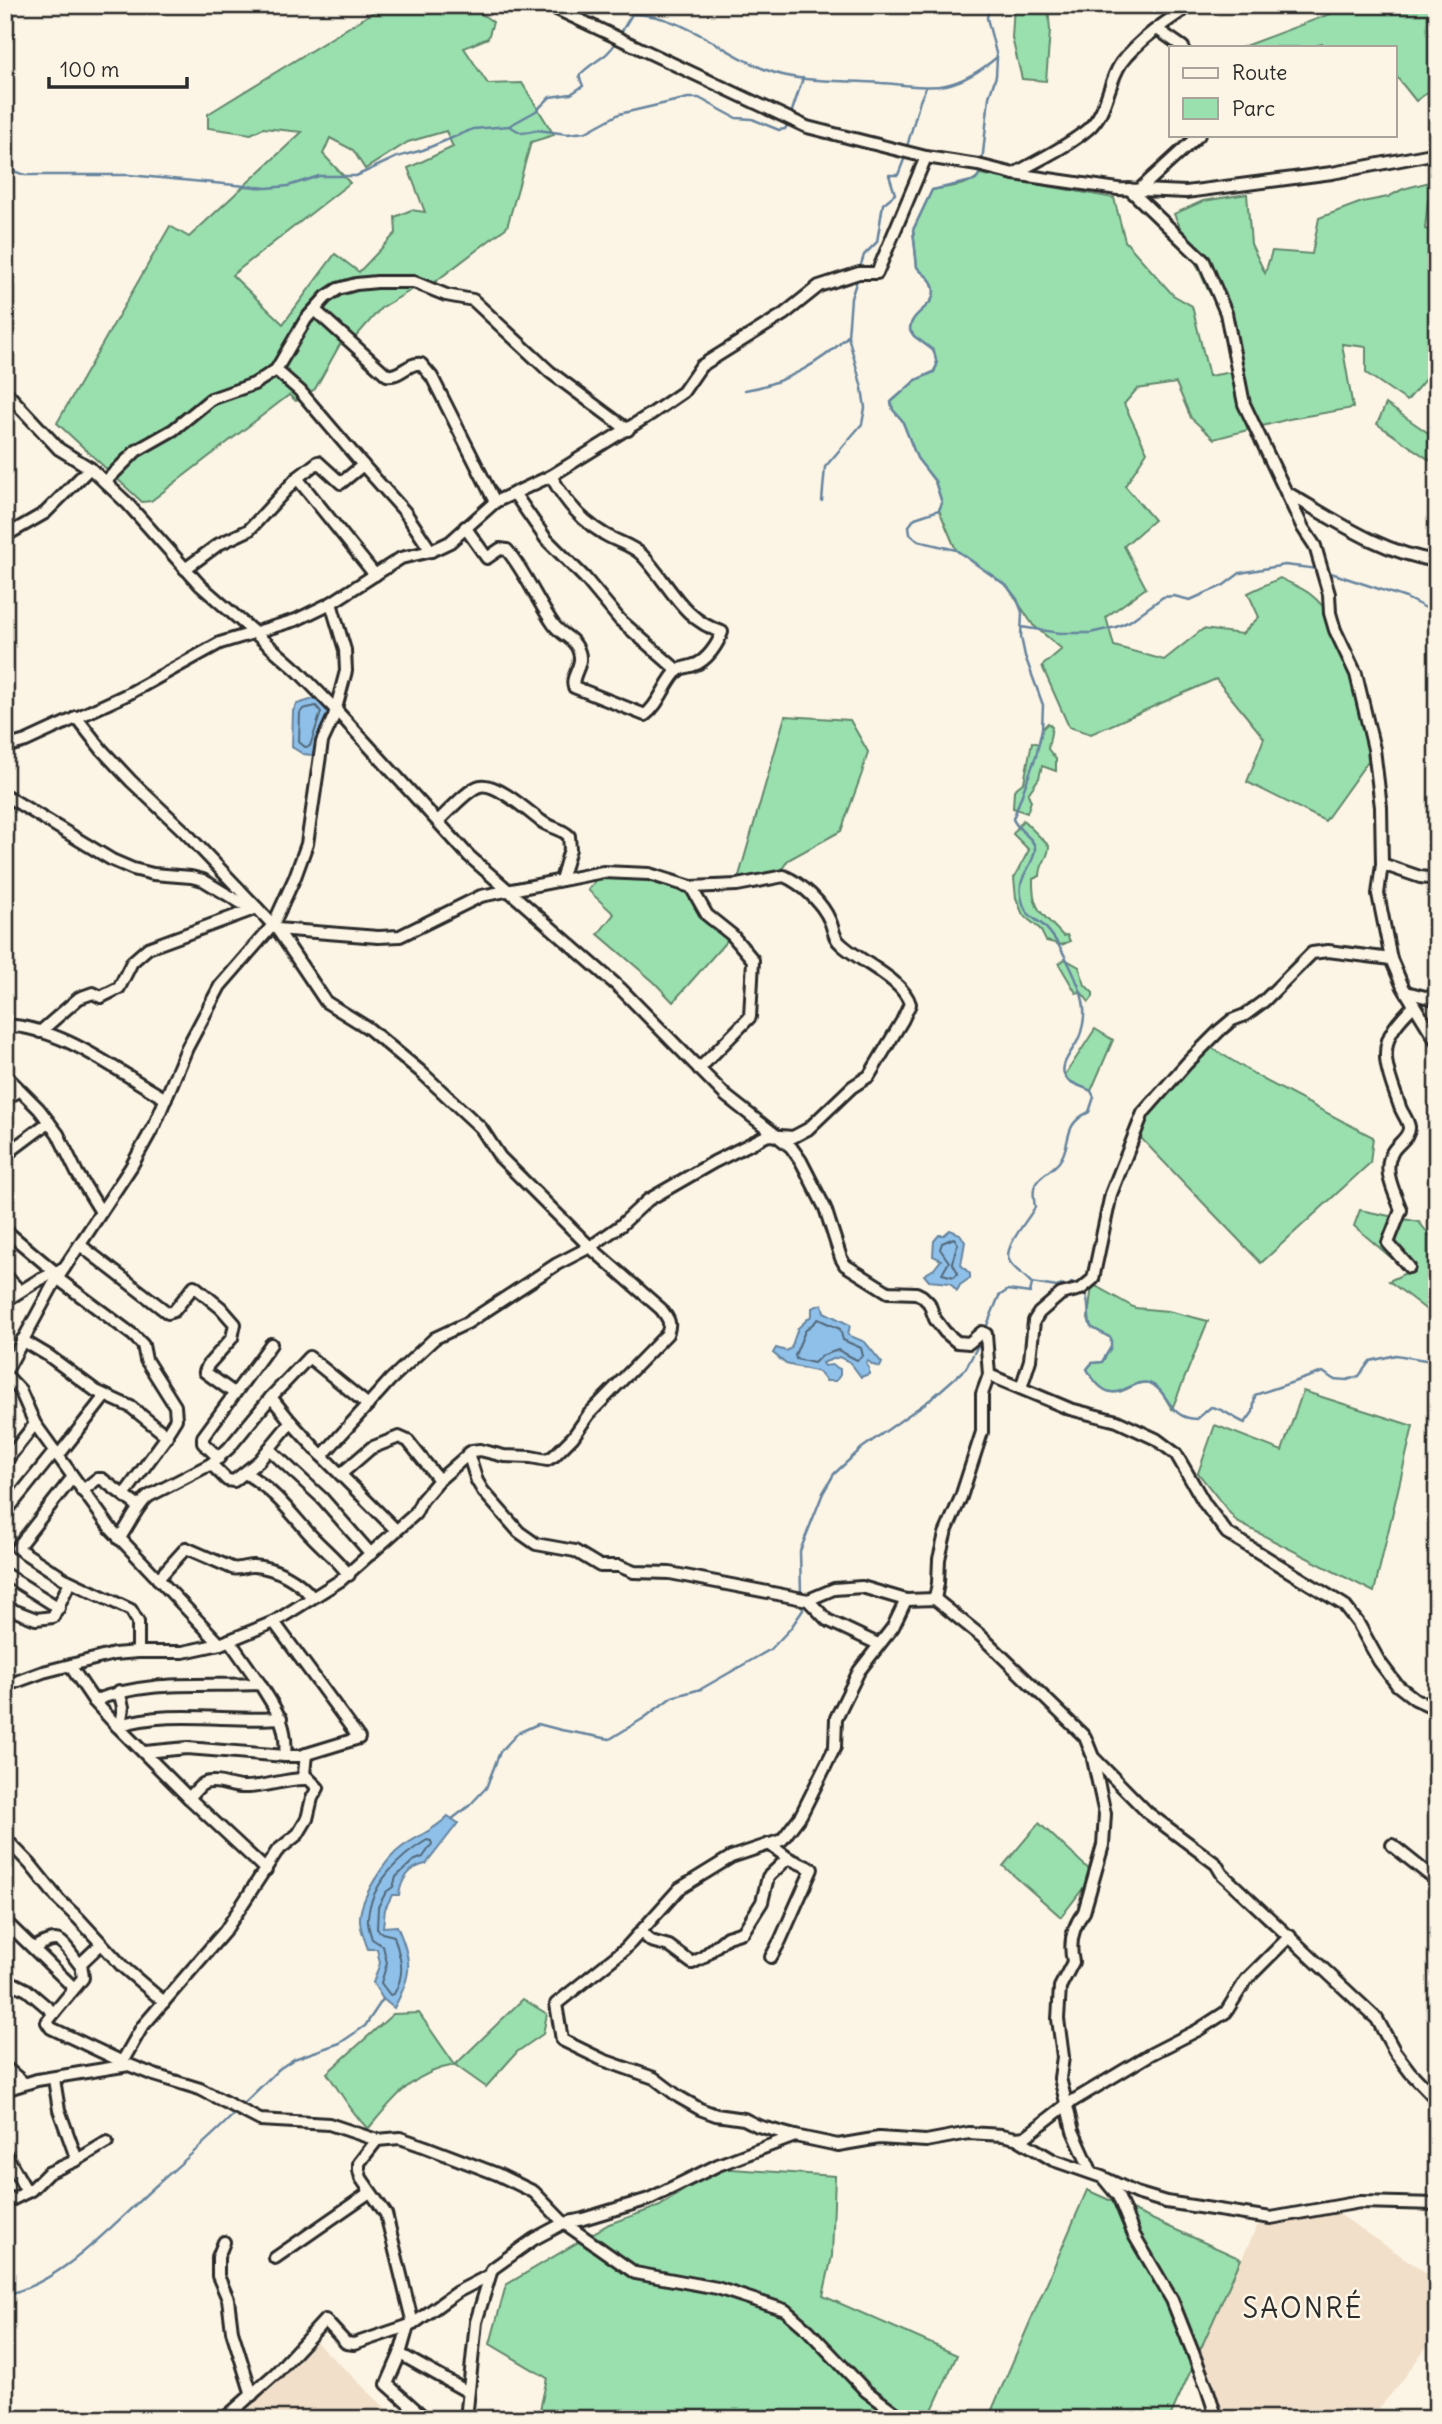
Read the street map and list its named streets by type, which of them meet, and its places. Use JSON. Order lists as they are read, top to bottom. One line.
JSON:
{"districts":["SAONRÉ"],"legend":["Route","Parc"],"scale_bar":"100 m"}
